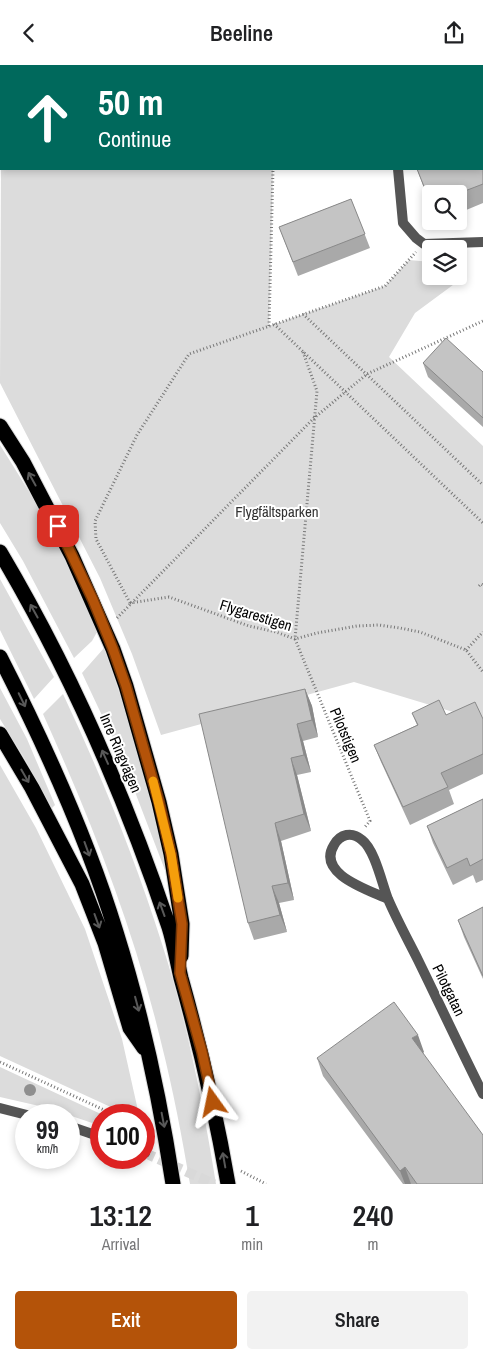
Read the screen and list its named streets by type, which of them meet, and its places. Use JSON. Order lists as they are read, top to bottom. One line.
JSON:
{"streets":{"highway":["Inre Ringvägen"],"street":["Pilotgatan"],"path":["Flygarestigen","Pilotstigen"]},"crossings":[["Flygarestigen","Pilotstigen"],["Pilotstigen","Pilotgatan"]],"parks":["Flygfältsparken"],"page":{"header":"Beeline","turn":["50 m","Continue"],"speed":"99 km/h","limit":"100","eta":["13:12","Arrival","1","min","240","m"],"buttons":["Exit","Share"]}}
